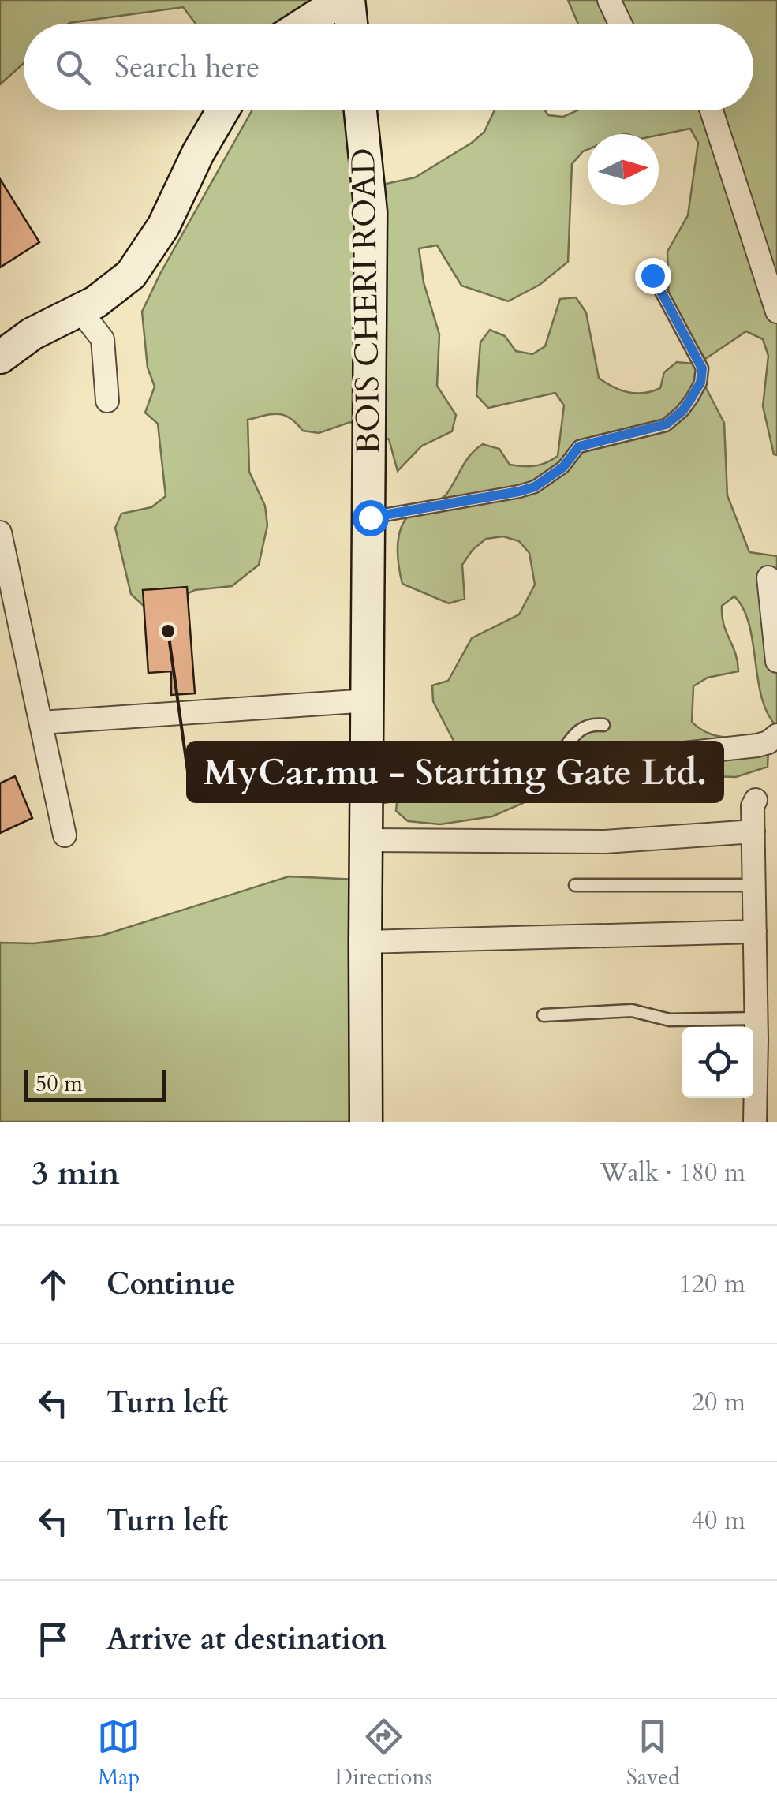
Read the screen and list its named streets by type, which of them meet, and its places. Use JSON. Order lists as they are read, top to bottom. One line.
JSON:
{"streets":{"main road":["BOIS CHERI ROAD"]},"places":["MyCar.mu - Starting Gate Ltd."],"scale_bar":"50 m","north":"right","page":{"search":"Search here","scale":"50 m","heading":["3 min","Walk · 180 m"],"list":[["Continue","120 m"],["Turn left","20 m"],["Turn left","40 m"],"Arrive at destination"],"nav":["Map","Directions","Saved"]}}
